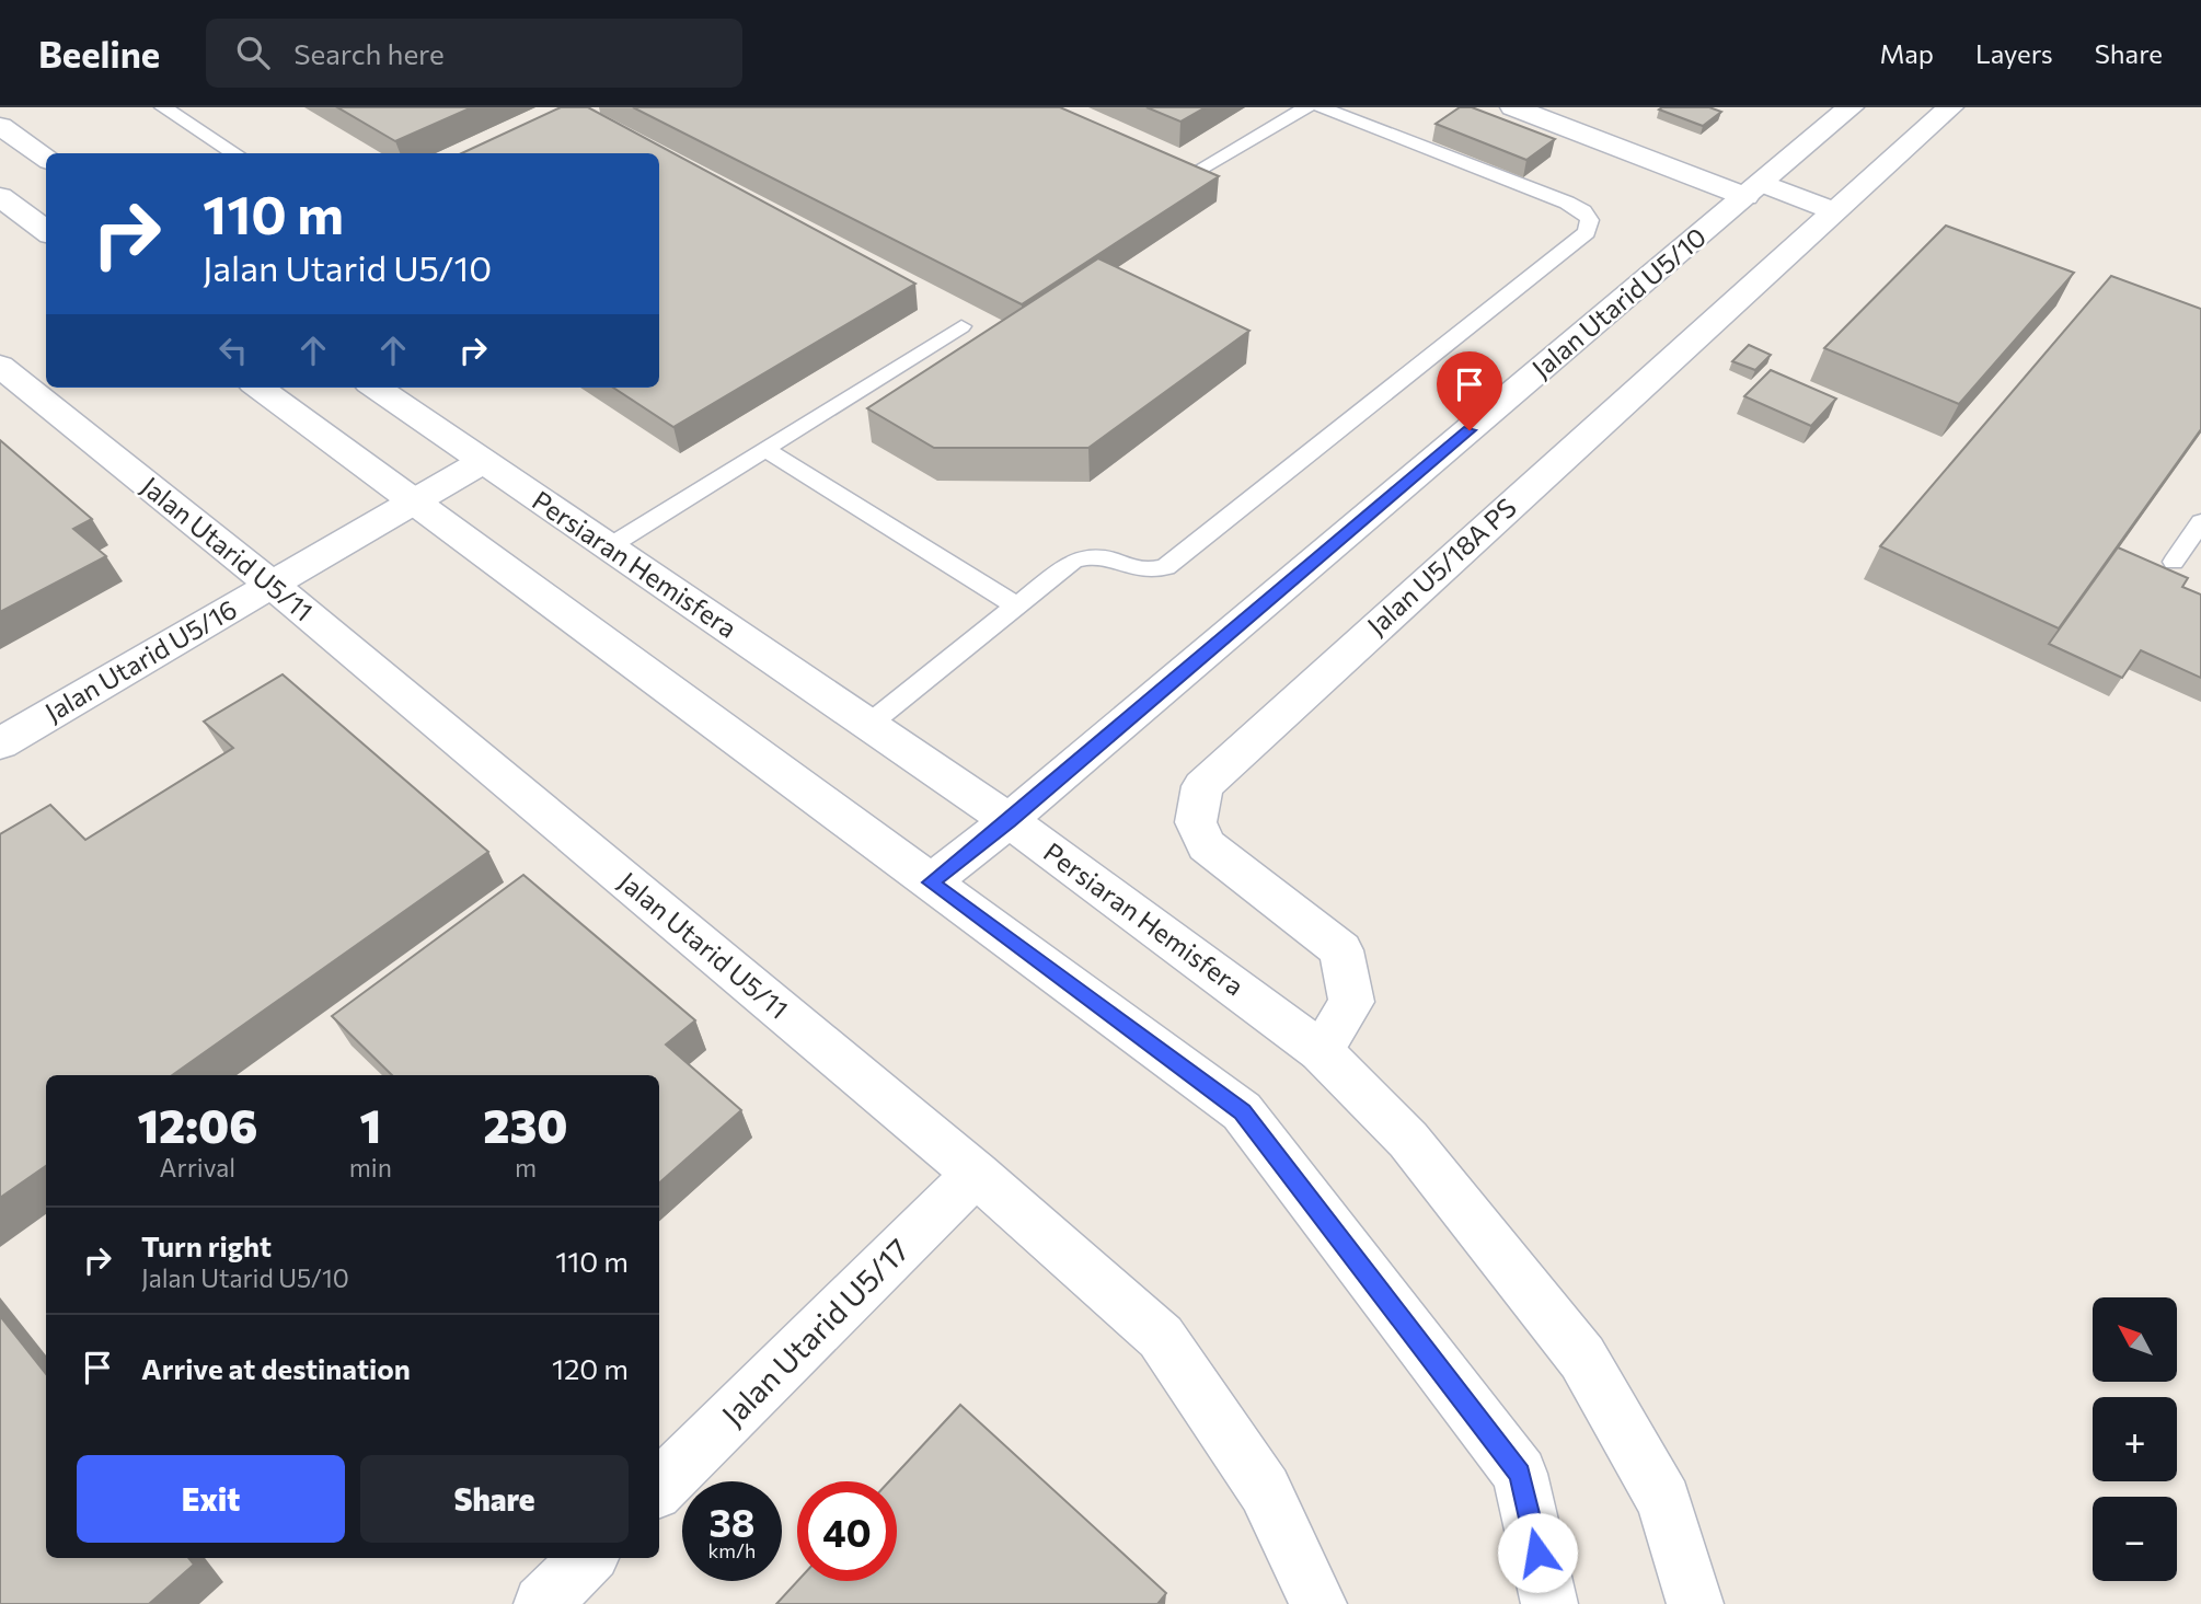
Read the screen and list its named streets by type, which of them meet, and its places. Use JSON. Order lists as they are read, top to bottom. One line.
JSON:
{"streets":{"street":["Jalan Utarid U5/10","Jalan Utarid U5/11","Persiaran Hemisfera","Jalan U5/18A PS","Jalan Utarid U5/16","Jalan Utarid U5/17"]},"crossings":[["Jalan Utarid U5/10","Persiaran Hemisfera"],["Jalan Utarid U5/11","Jalan Utarid U5/16"],["Jalan Utarid U5/11","Jalan Utarid U5/17"],["Persiaran Hemisfera","Jalan U5/18A PS"],["Persiaran Hemisfera","Jalan Utarid U5/16"]],"north":"top left","page":{"header":"Beeline","search":"Search here","nav":["Map","Layers","Share"],"turn":["110 m","Jalan Utarid U5/10"],"eta":["12:06","Arrival","1","min","230","m"],"list":[{"name":"Turn right","note":"Jalan Utarid U5/10","value":"110 m"},{"name":"Arrive at destination","value":"120 m"}],"map_buttons":["+","−"],"buttons":["Exit","Share"],"speed":"38 km/h","limit":"40"}}
